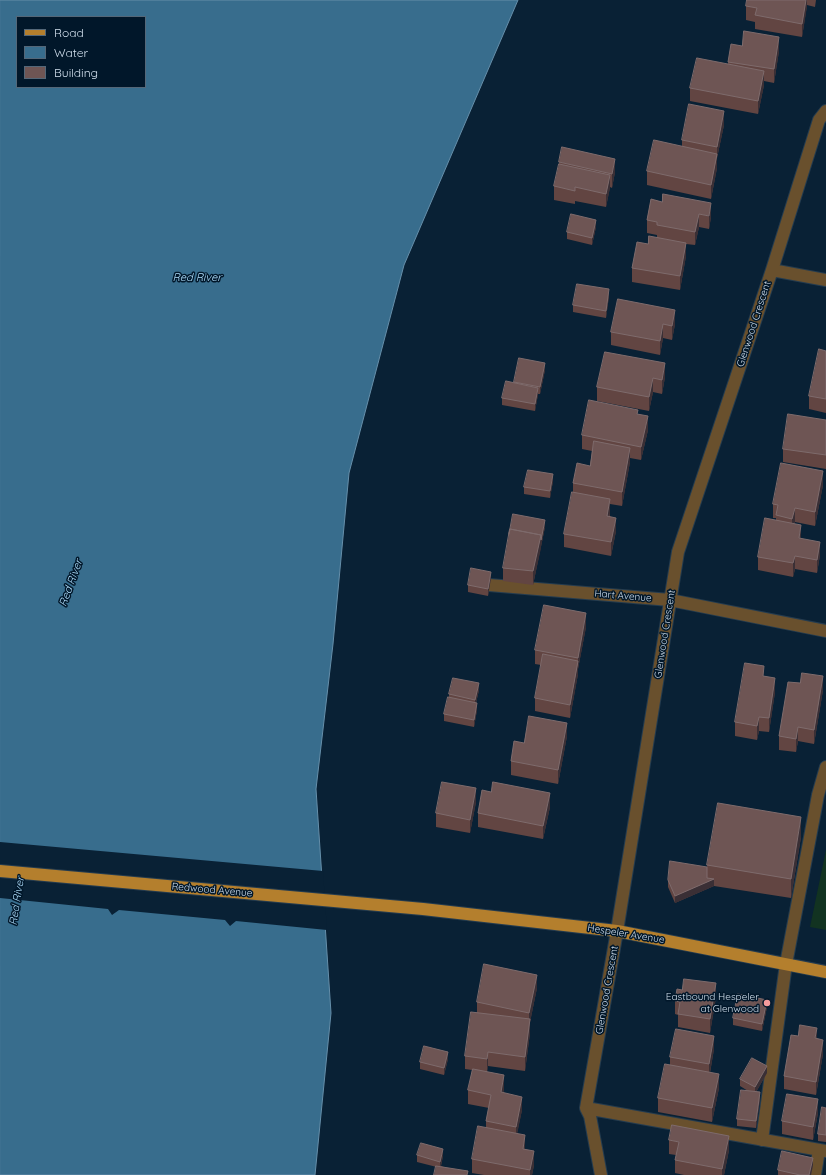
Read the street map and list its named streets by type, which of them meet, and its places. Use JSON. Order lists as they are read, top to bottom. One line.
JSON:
{"streets":{"main road":["Redwood Avenue","Hespeler Avenue"],"street":["Glenwood Crescent","Hart Avenue"]},"crossings":[["Glenwood Crescent","Hart Avenue"],["Glenwood Crescent","Hespeler Avenue"],["Redwood Avenue","Hespeler Avenue"]],"water":["Red River"],"places":["Eastbound Hespeler at Glenwood"],"legend":["Road","Water","Building"]}
